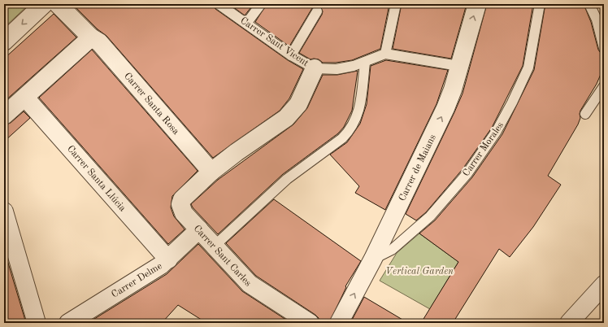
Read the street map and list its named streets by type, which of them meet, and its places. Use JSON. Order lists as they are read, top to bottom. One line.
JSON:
{"streets":{"street":["Carrer Santa Rosa","Carrer de Maians","Carrer Santa Llúcia","Carrer Sant Carles","Carrer Delme"],"lane":["Carrer Sant Vicent","Carrer Morales"]},"crossings":[["Carrer Santa Rosa","Carrer Sant Carles"],["Carrer Morales","Carrer de Maians"],["Carrer Santa Llúcia","Carrer Delme"],["Carrer Sant Carles","Carrer Delme"]],"one_way":["Carrer de Maians"],"parks":["Vertical Garden"]}
